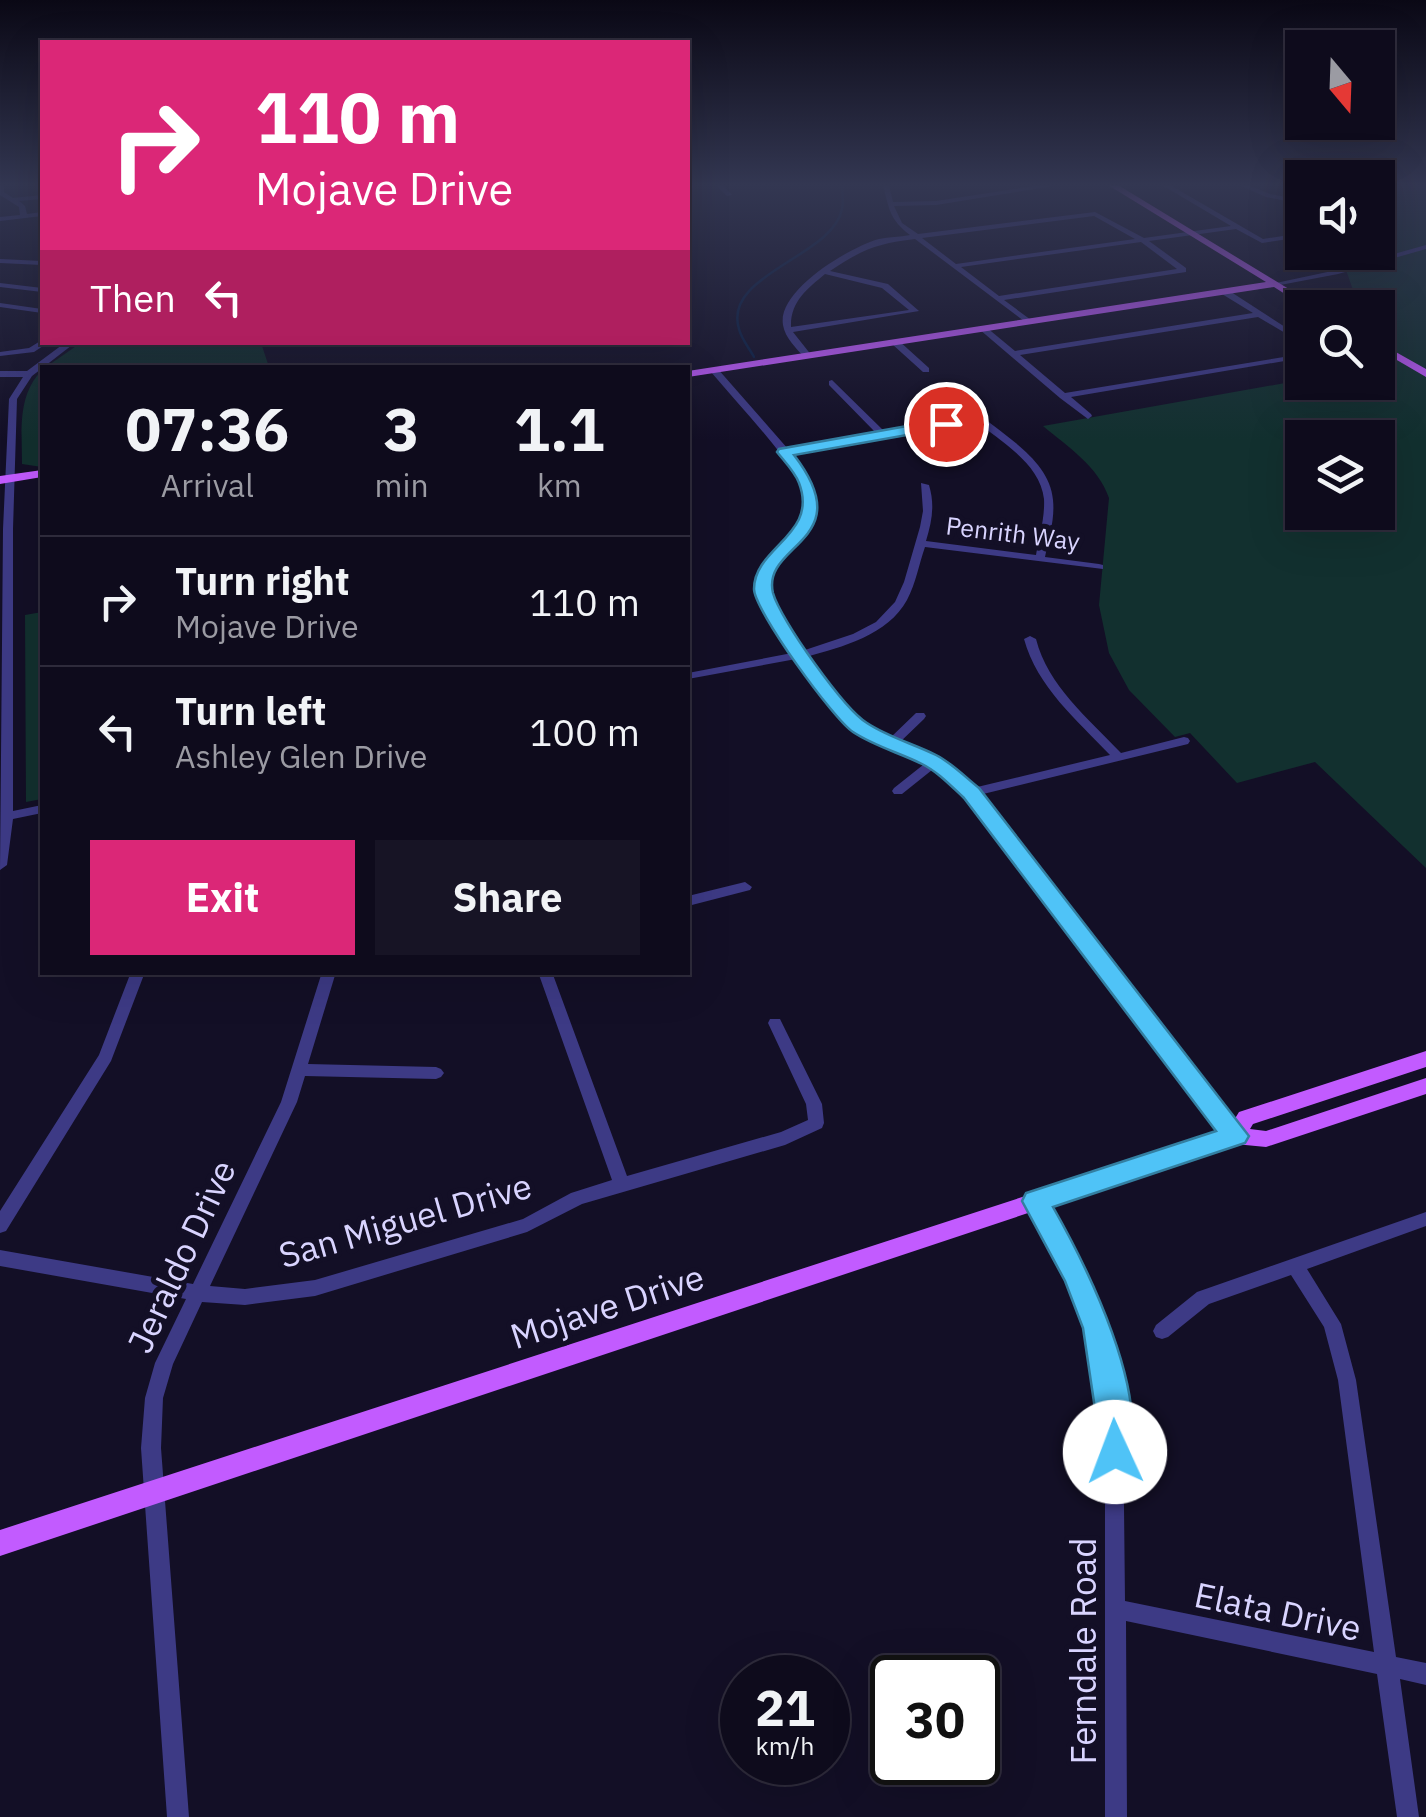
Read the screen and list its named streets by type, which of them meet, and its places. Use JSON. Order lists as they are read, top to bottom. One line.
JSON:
{"streets":{"main road":["Mojave Drive"],"street":["Penrith Way","San Miguel Drive","Jeraldo Drive","Elata Drive","Ferndale Road"]},"crossings":[["San Miguel Drive","Jeraldo Drive"],["Jeraldo Drive","Mojave Drive"],["Mojave Drive","Ferndale Road"],["Elata Drive","Ferndale Road"]],"north":"bottom","page":{"turn":["110 m","Mojave Drive"],"then":"Then","eta":["07:36","Arrival","3","min","1.1","km"],"list":[{"name":"Turn right","note":"Mojave Drive","value":"110 m"},{"name":"Turn left","note":"Ashley Glen Drive","value":"100 m"}],"buttons":["Exit","Share"],"speed":"21 km/h","limit":"30"}}
